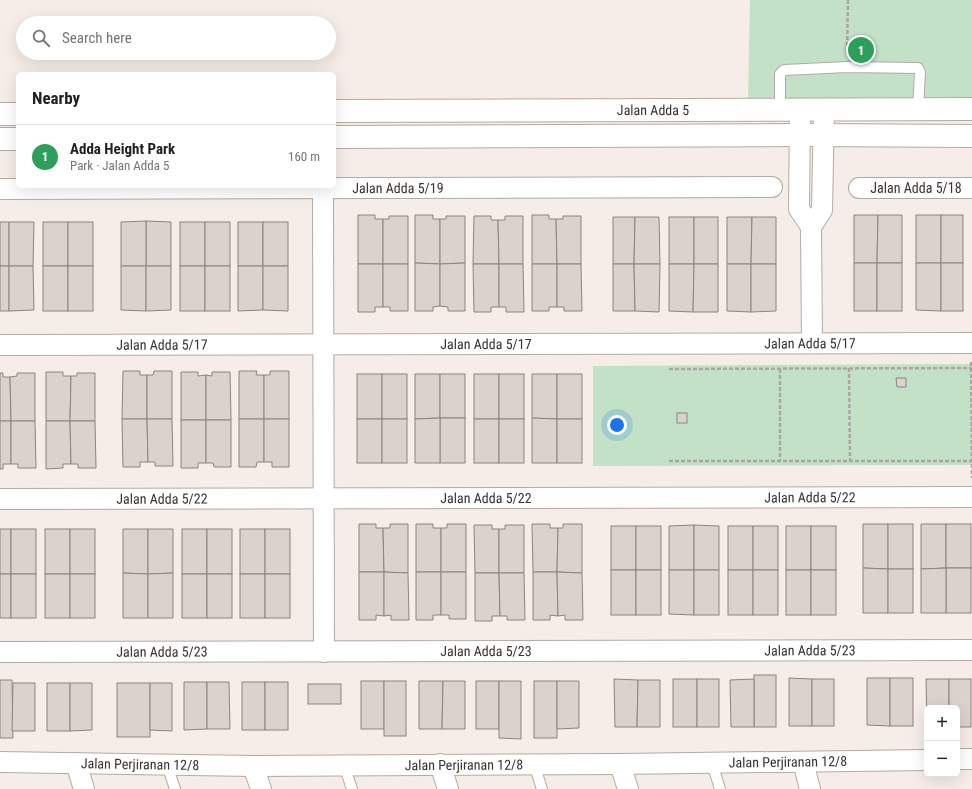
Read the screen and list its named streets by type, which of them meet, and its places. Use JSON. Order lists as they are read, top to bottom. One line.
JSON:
{"streets":{"main road":["Jalan Adda 5"],"street":["Jalan Adda 5/19","Jalan Adda 5/18","Jalan Adda 5/17","Jalan Adda 5/22","Jalan Adda 5/23","Jalan Perjiranan 12/8"]},"page":{"search":"Search here","pins":"1","heading":"Nearby","list":[{"mark":"1","name":"Adda Height Park","note":"Park · Jalan Adda 5","value":"160 m"}],"map_buttons":["+","−"]}}
